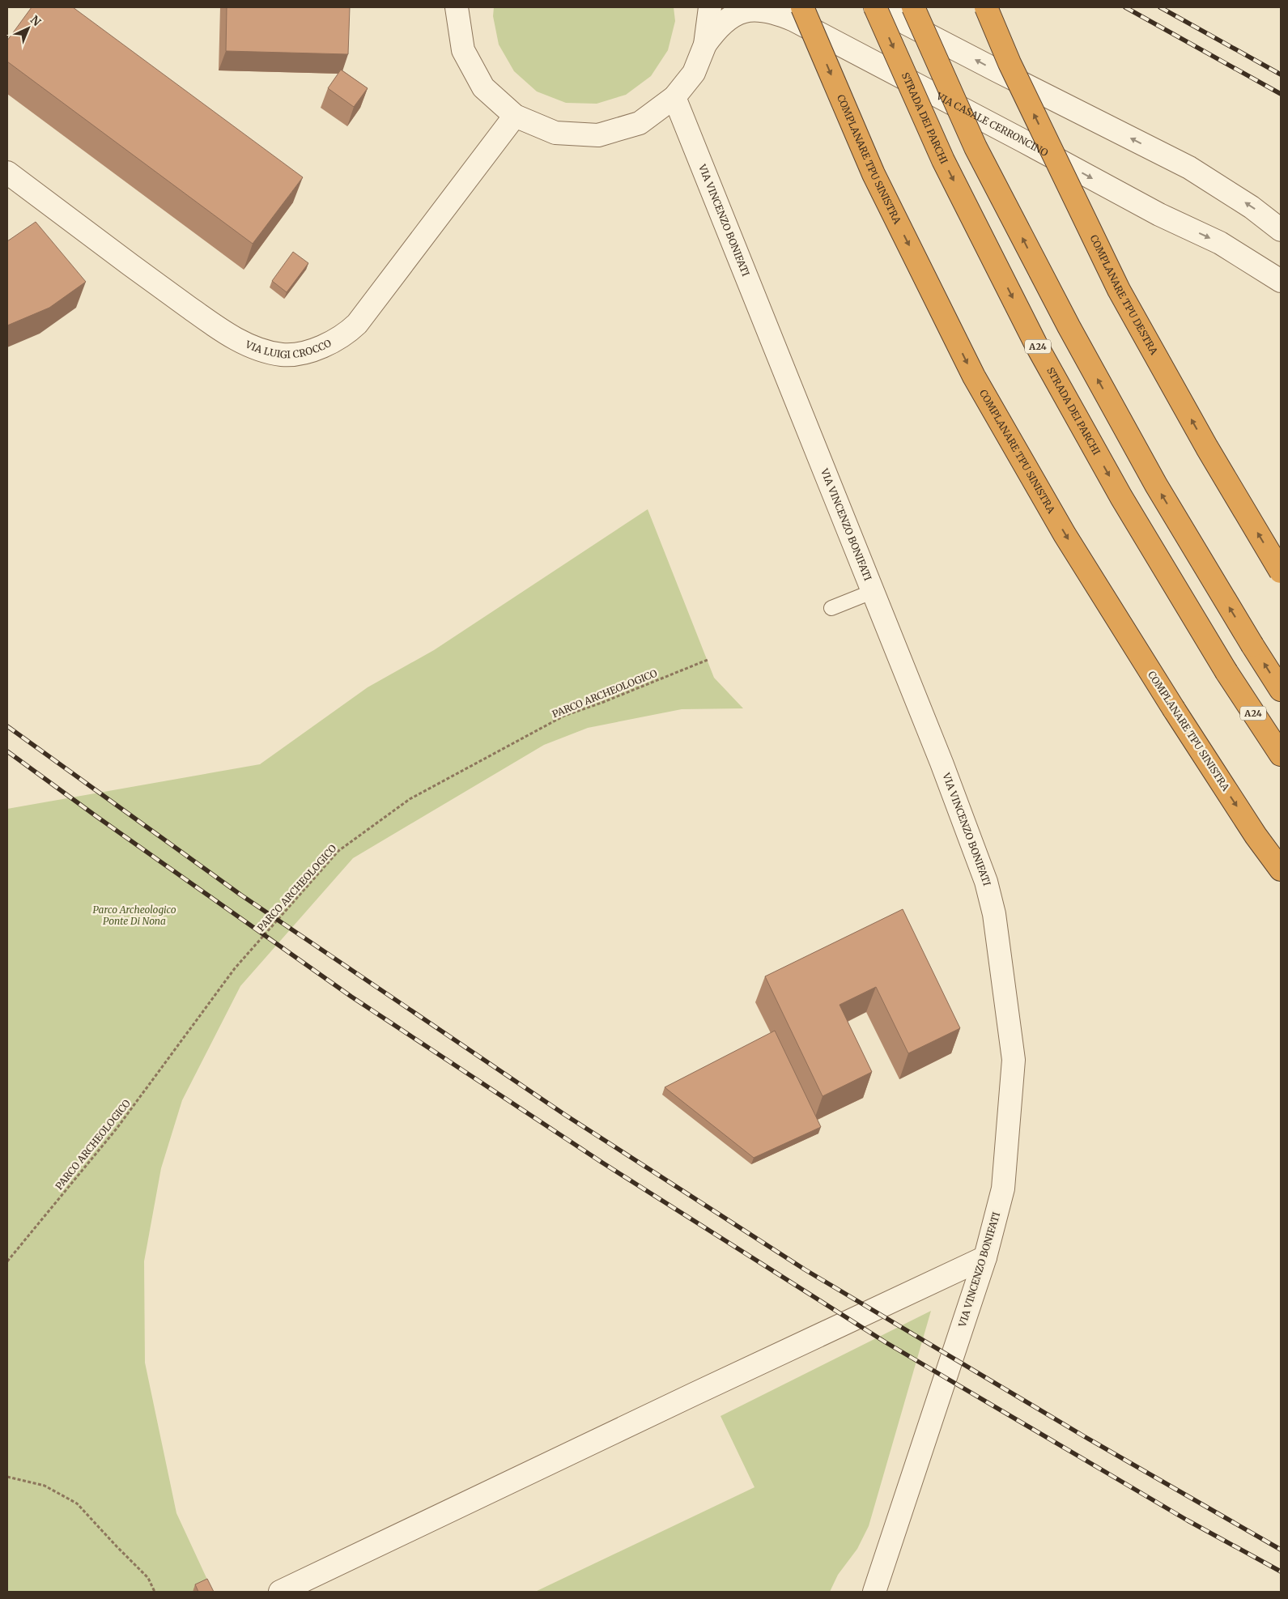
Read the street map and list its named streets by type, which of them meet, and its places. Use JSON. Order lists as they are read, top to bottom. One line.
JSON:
{"streets":{"highway":["STRADA DEI PARCHI","COMPLANARE TPU SINISTRA","COMPLANARE TPU DESTRA","A24"],"street":["VIA CASALE CERRONCINO","VIA VINCENZO BONIFATI","VIA LUIGI CROCCO"],"path":["PARCO ARCHEOLOGICO"]},"parks":["Parco Archeologico Ponte Di Nona"],"north":"top right"}
